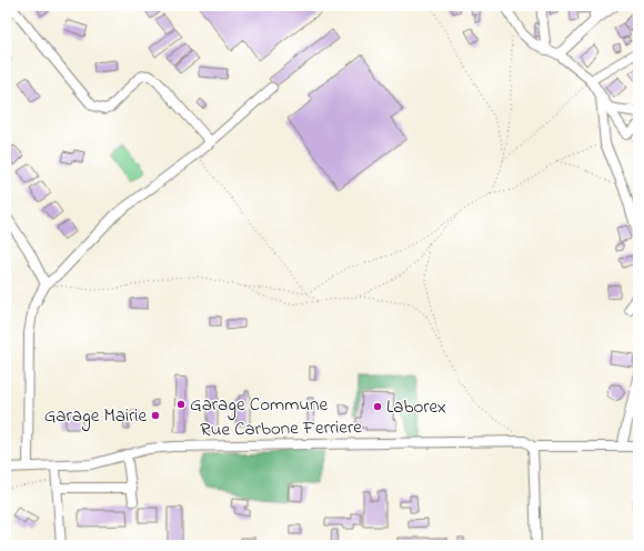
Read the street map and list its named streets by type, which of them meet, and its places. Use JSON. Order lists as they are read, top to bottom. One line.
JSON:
{"streets":{"street":["Rue Carbone Ferriere"]},"places":["Garage Commune","Laborex","Garage Mairie"]}
